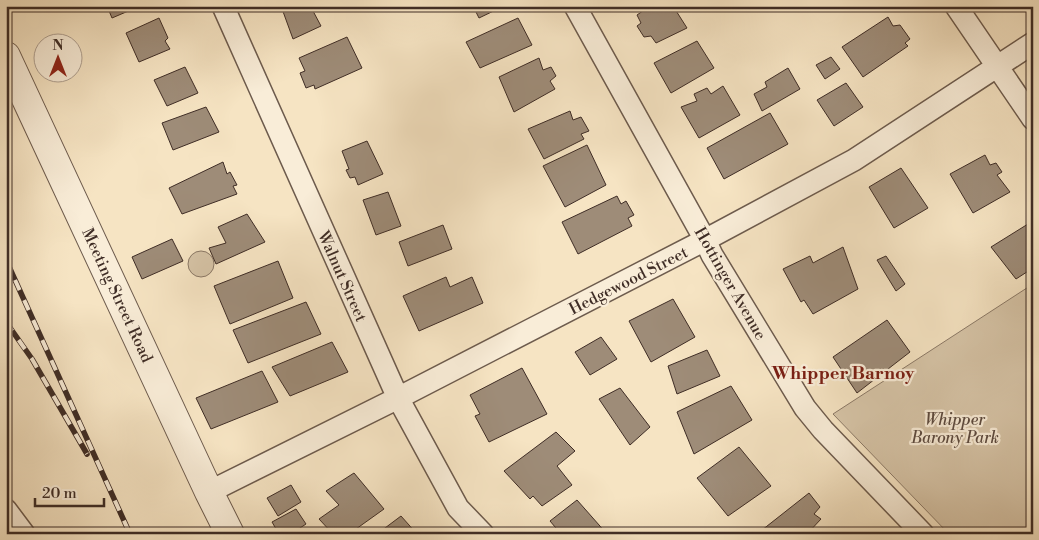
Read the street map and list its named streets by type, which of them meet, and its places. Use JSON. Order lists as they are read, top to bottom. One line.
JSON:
{"streets":{"street":["Walnut Street","Hedgewood Street","Hottinger Avenue","Meeting Street Road"]},"crossings":[["Walnut Street","Hedgewood Street"],["Hedgewood Street","Hottinger Avenue"],["Hedgewood Street","Meeting Street Road"]],"districts":["Whipper Barnoy"],"parks":["Whipper Barony Park"],"scale_bar":"20 m","north":"top"}
